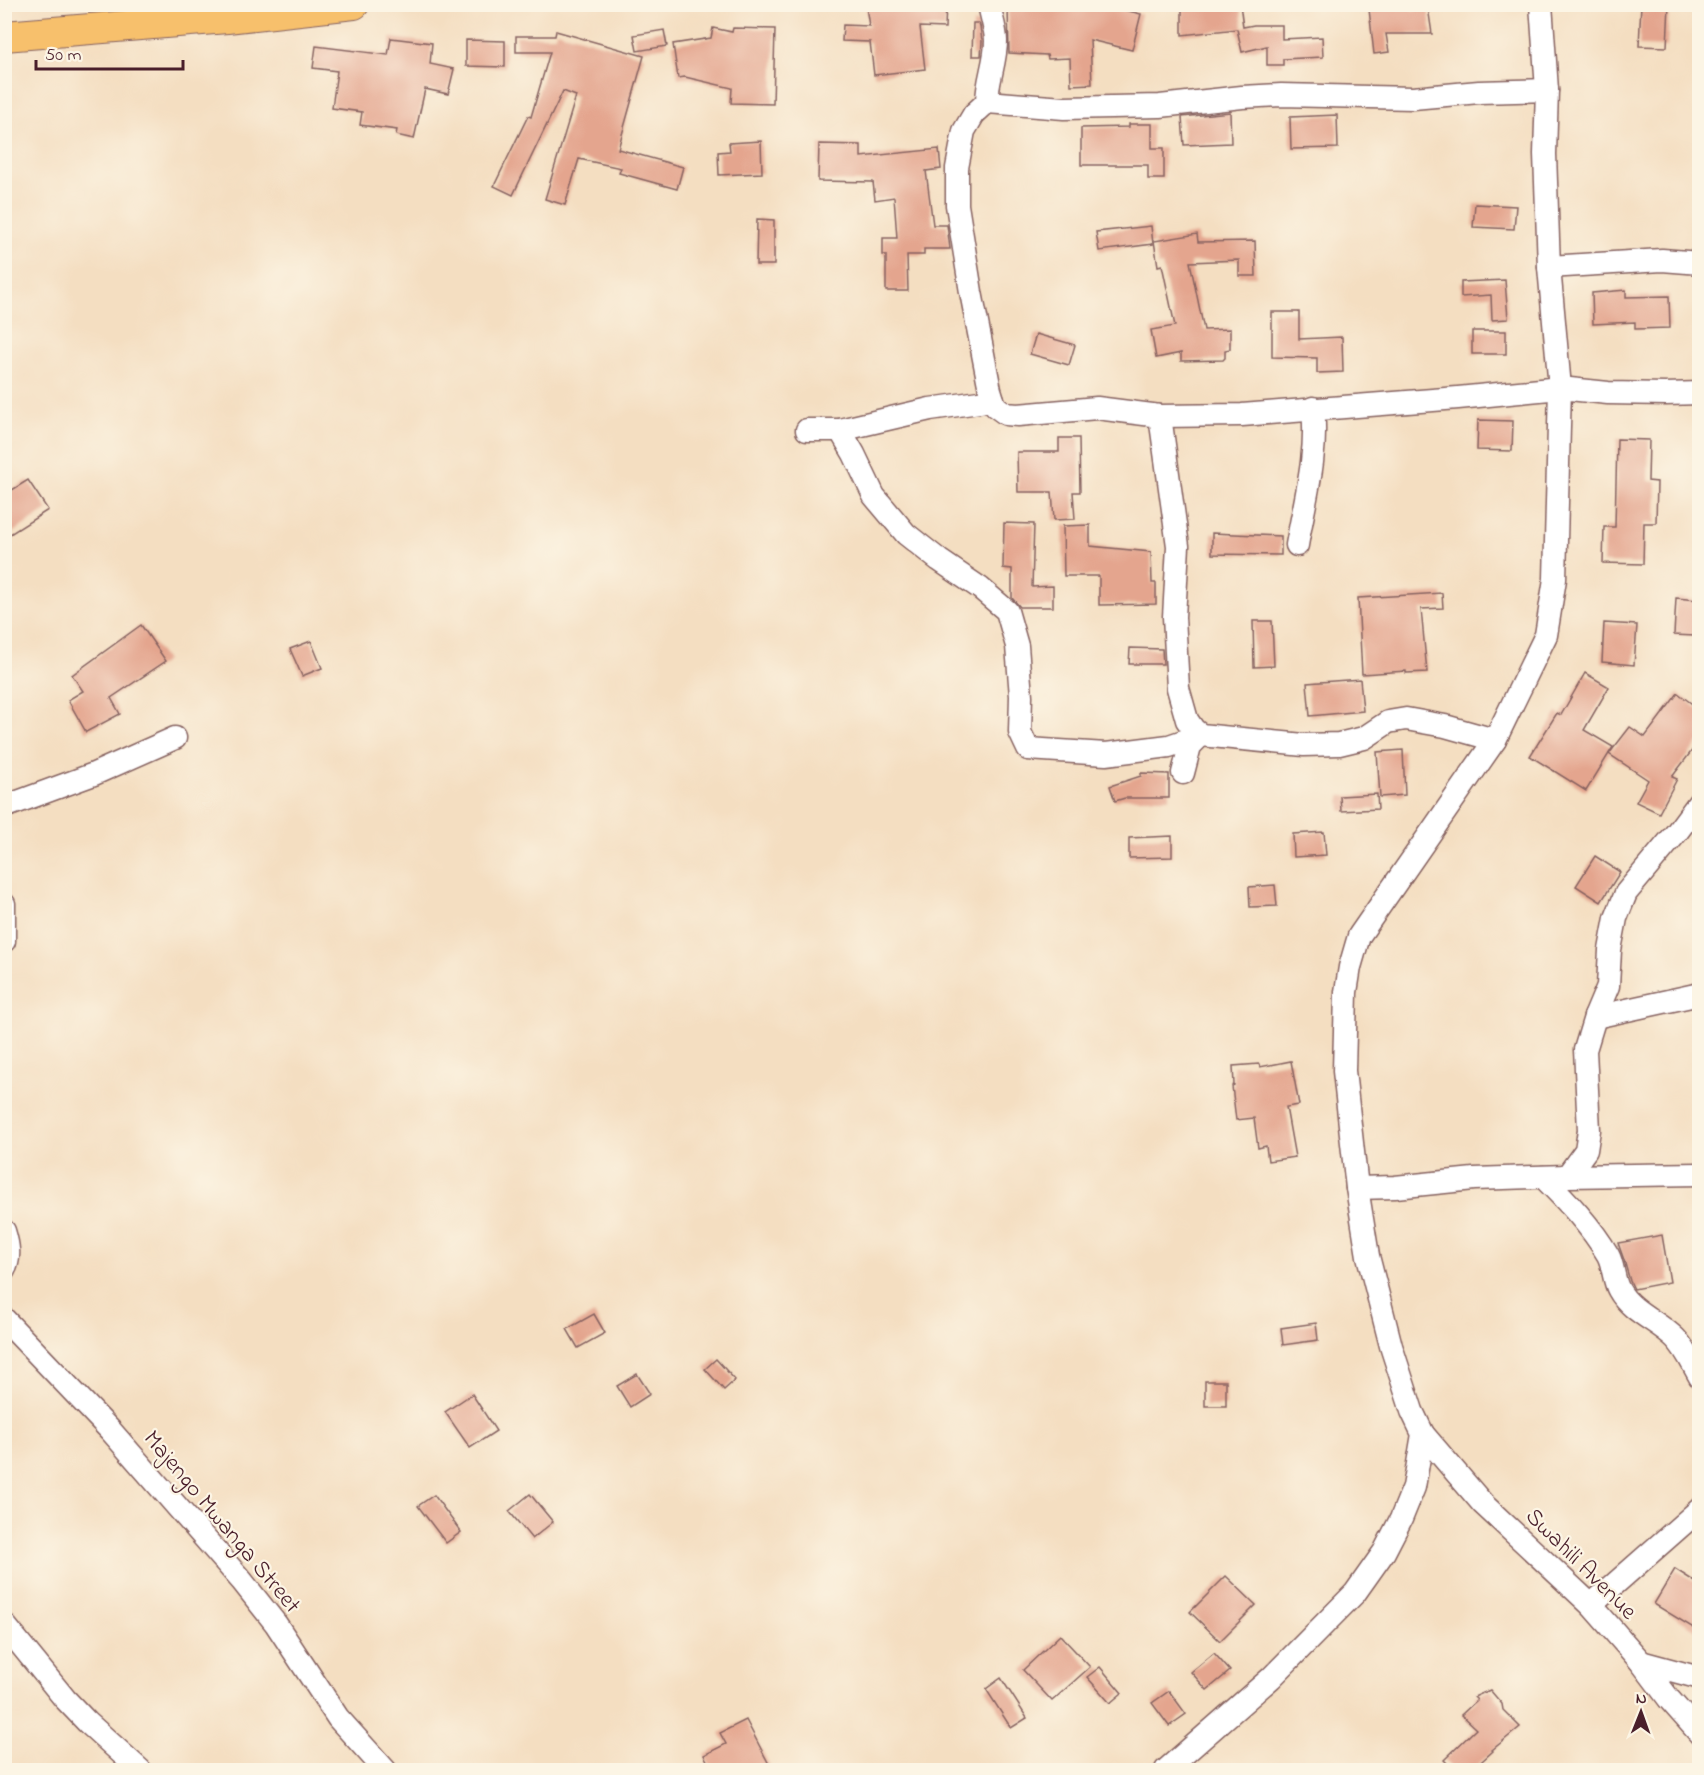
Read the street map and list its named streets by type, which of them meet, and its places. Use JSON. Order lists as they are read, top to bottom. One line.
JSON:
{"streets":{"street":["Majengo Mwanga Street","Swahili Avenue"]},"scale_bar":"50 m","north":"top"}
